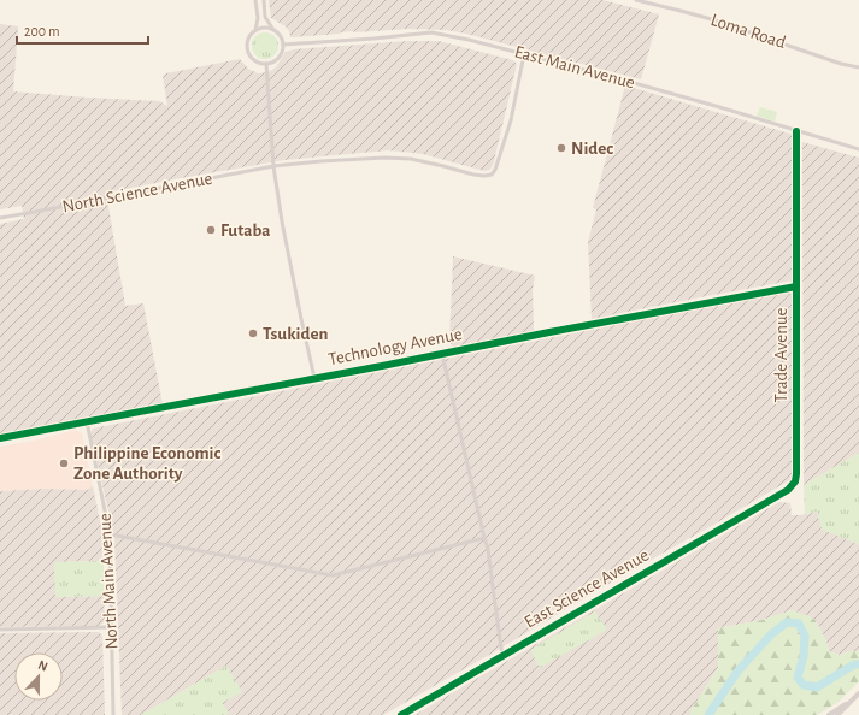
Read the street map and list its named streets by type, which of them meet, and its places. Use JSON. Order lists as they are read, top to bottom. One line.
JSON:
{"streets":{"street":["Loma Road","East Main Avenue","North Science Avenue","Technology Avenue","Trade Avenue","North Main Avenue","East Science Avenue"]},"crossings":[["East Main Avenue","North Science Avenue"],["East Main Avenue","Trade Avenue"],["Technology Avenue","Trade Avenue"],["Technology Avenue","North Main Avenue"],["Trade Avenue","East Science Avenue"]],"places":["Nidec","Futaba","Tsukiden","Philippine Economic Zone Authority"],"scale_bar":"200 m","north":"top"}
